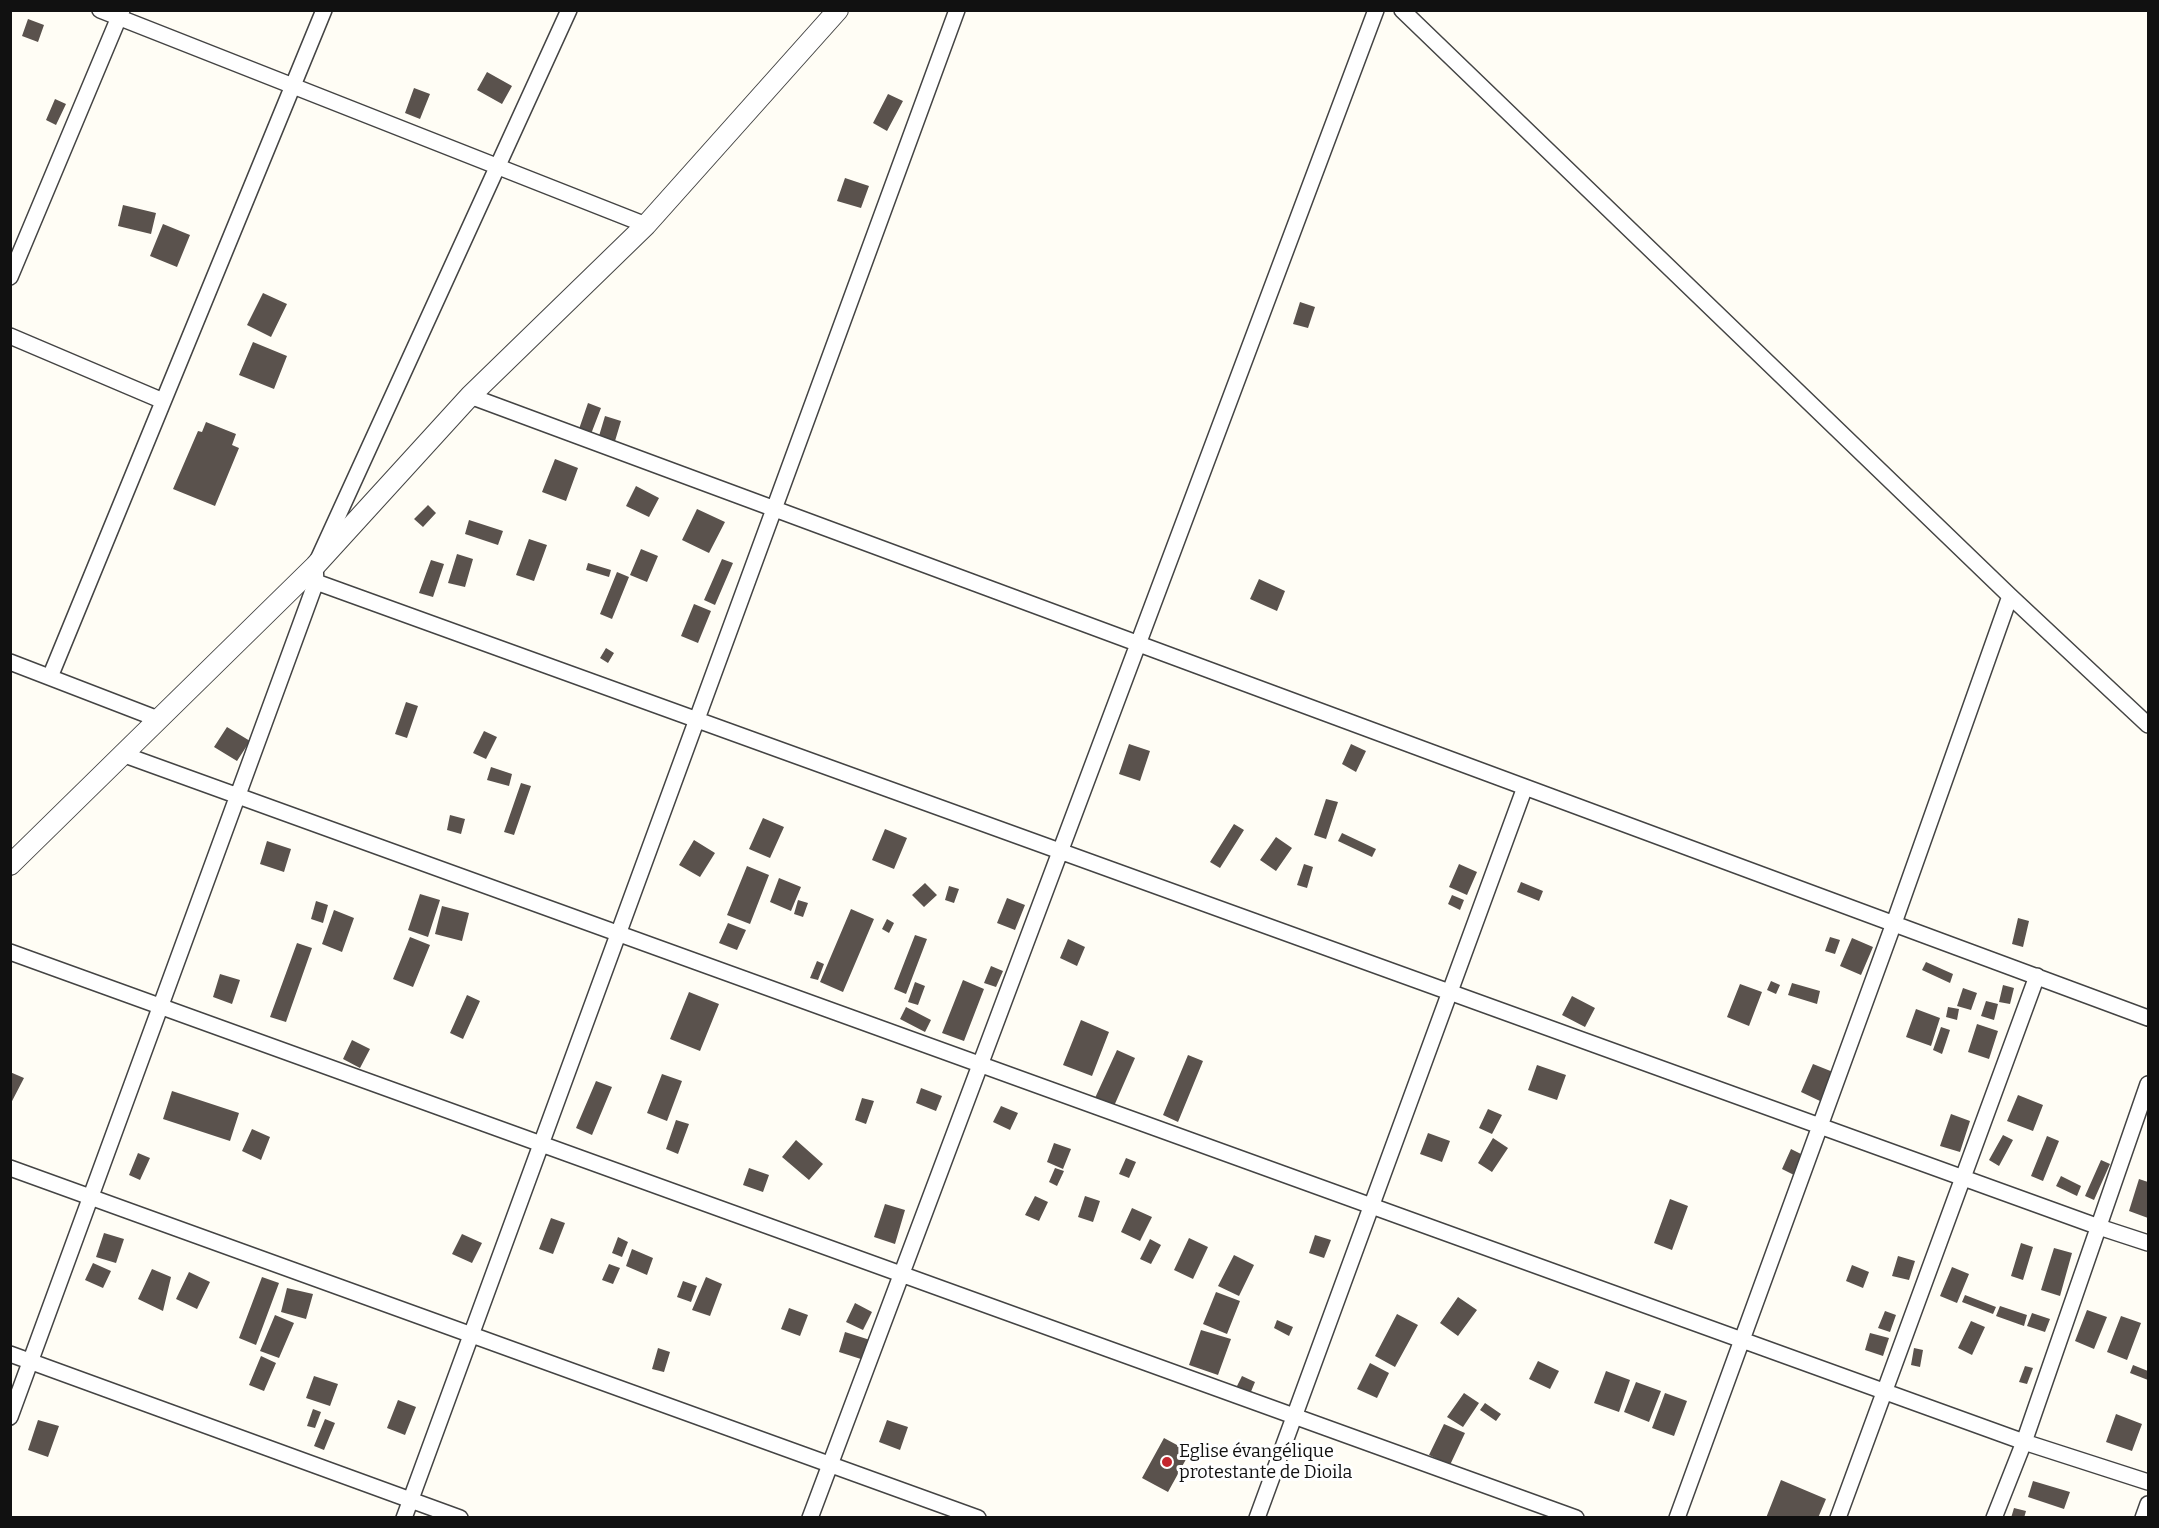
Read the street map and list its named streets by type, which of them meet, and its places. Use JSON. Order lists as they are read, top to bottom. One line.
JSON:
{"places":["Eglise évangélique protestante de Dioila"]}
